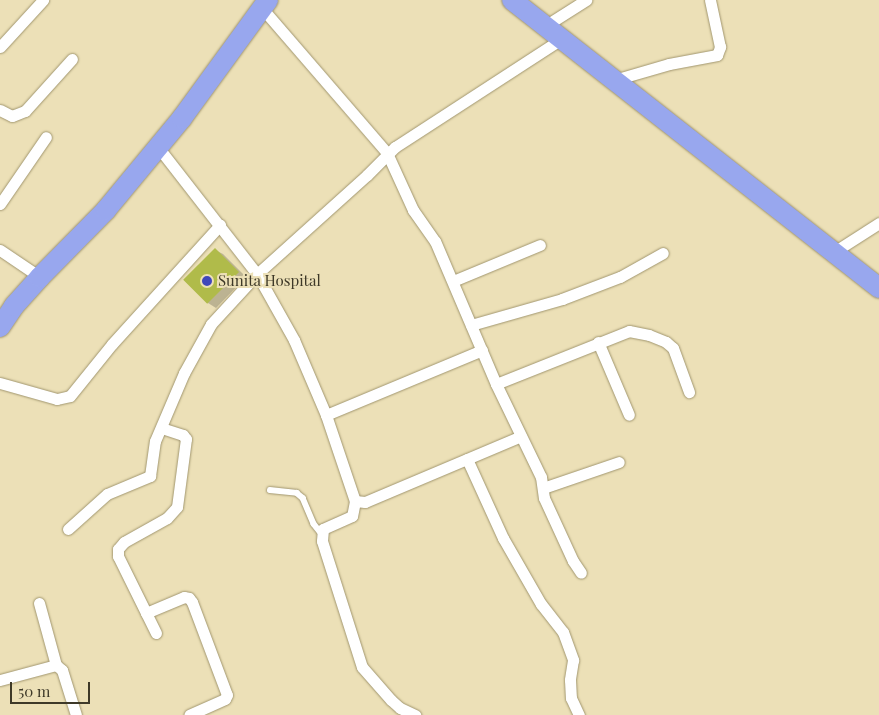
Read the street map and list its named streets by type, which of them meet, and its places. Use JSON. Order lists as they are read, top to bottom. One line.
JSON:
{"places":["Sunita Hospital"],"scale_bar":"50 m"}
